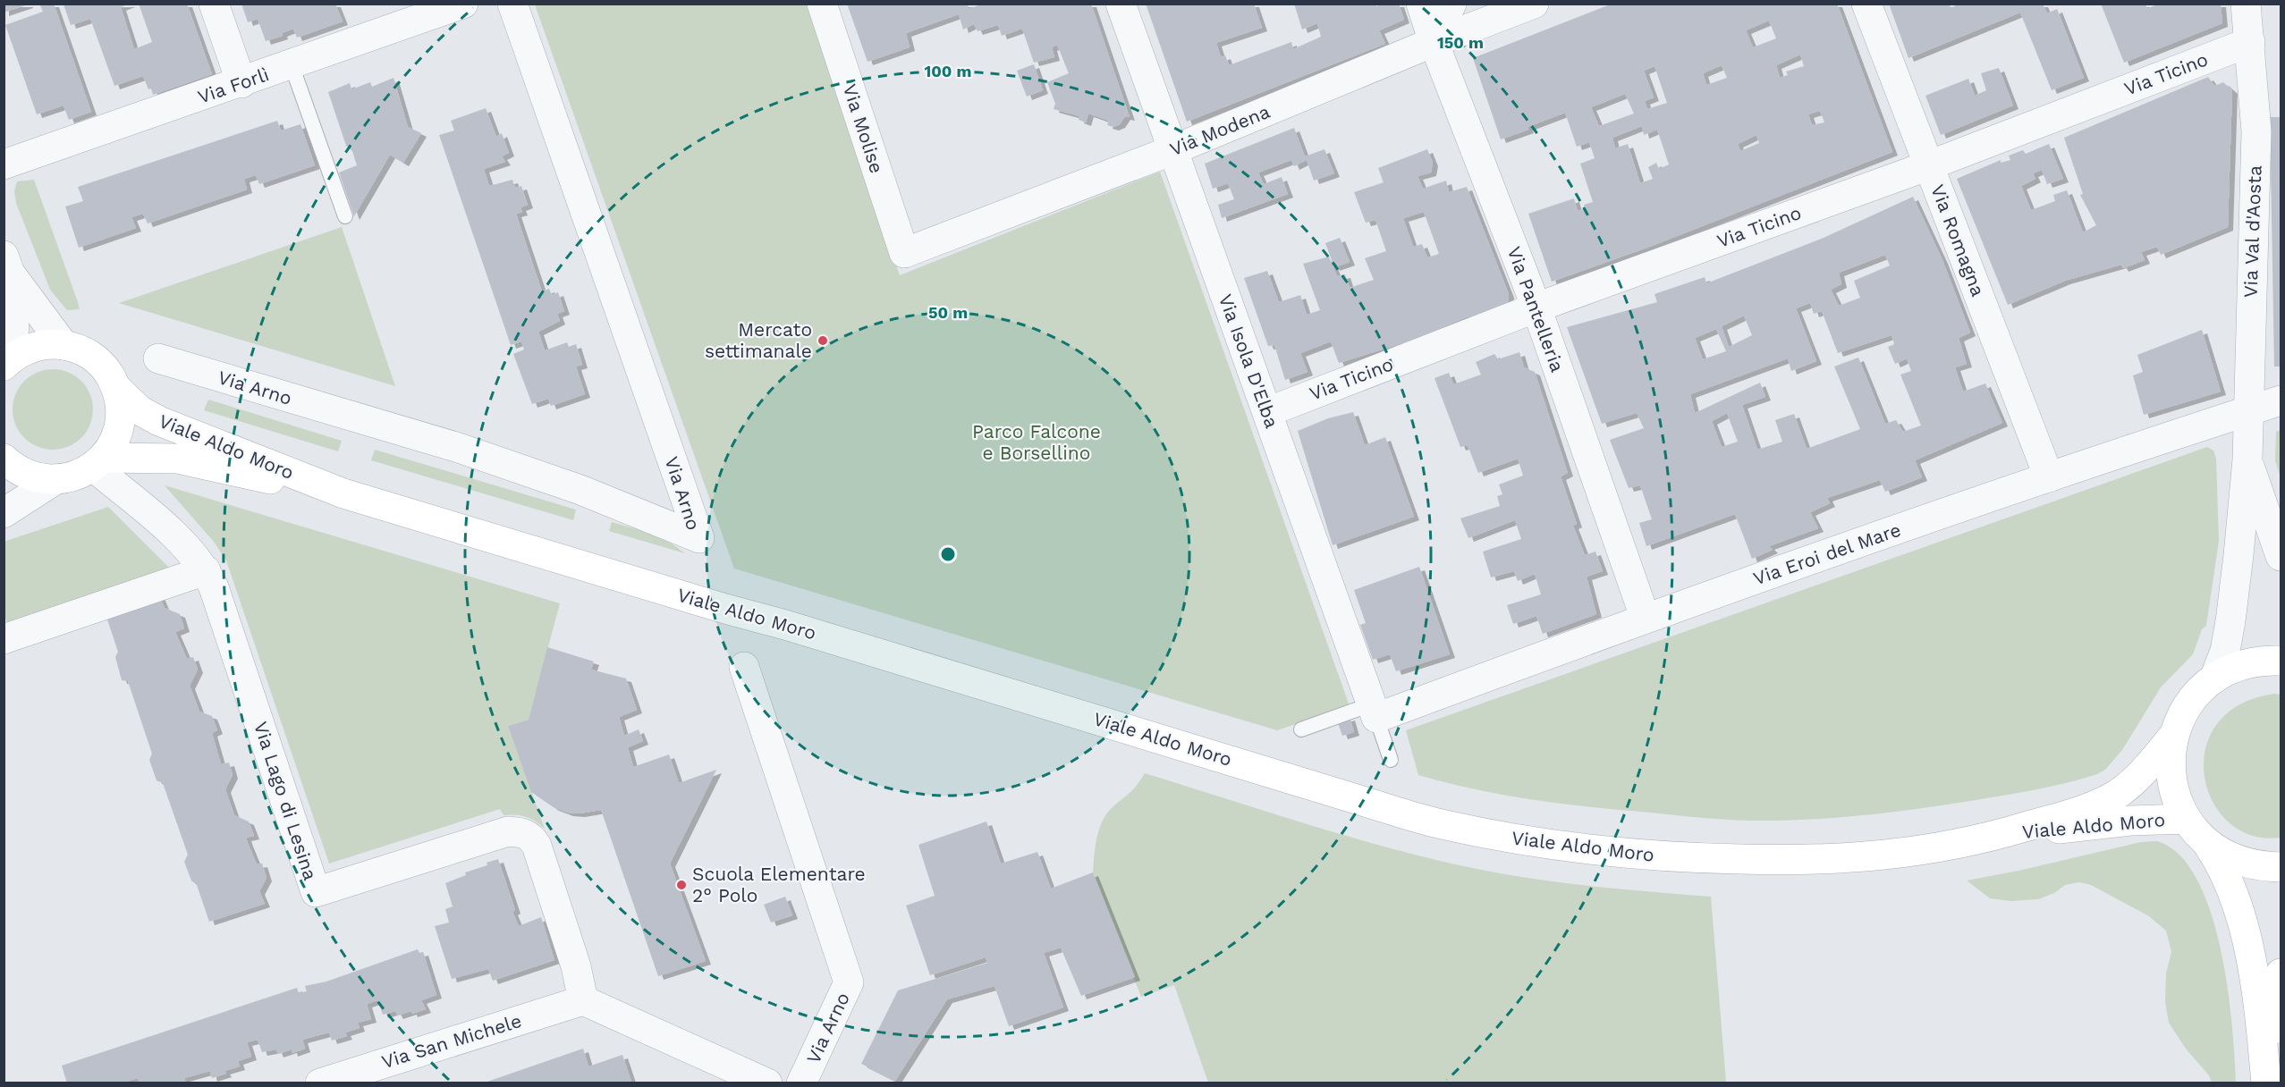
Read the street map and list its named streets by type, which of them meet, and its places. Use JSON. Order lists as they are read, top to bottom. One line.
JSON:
{"streets":{"main road":["Viale Aldo Moro"],"street":["Via Ticino","Via Forlì","Via Molise","Via Modena","Via Val d'Aosta","Via Romagna","Via Pantelleria","Via Isola D'Elba","Via Arno","Via Eroi del Mare","Via Lago di Lesina","Via San Michele"]},"crossings":[["Via Ticino","Via Val d'Aosta"],["Via Ticino","Via Romagna"],["Via Ticino","Via Pantelleria"],["Via Ticino","Via Isola D'Elba"],["Via Molise","Via Modena"],["Via Modena","Via Pantelleria"],["Via Modena","Via Isola D'Elba"],["Via Val d'Aosta","Viale Aldo Moro"],["Via Val d'Aosta","Via Eroi del Mare"],["Via Romagna","Via Eroi del Mare"],["Via Pantelleria","Via Eroi del Mare"],["Via Isola D'Elba","Via Eroi del Mare"],["Viale Aldo Moro","Via Lago di Lesina"],["Via Lago di Lesina","Via San Michele"]],"parks":["Parco Falcone e Borsellino"],"places":["Mercato settimanale","Scuola Elementare 2° Polo"],"rings":["150 m","100 m","50 m"]}
